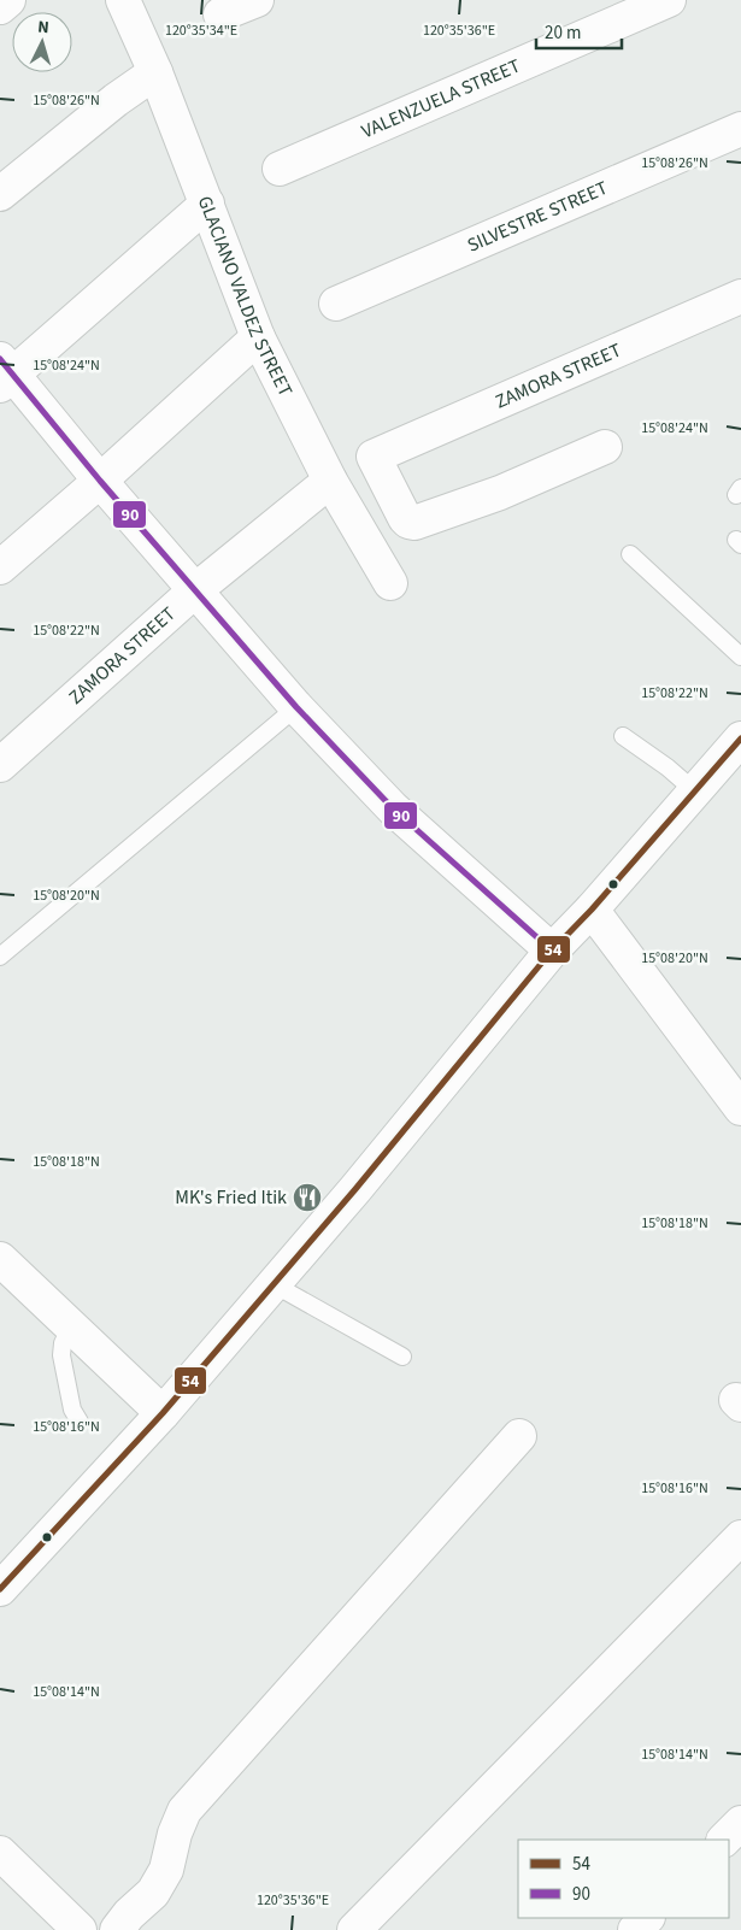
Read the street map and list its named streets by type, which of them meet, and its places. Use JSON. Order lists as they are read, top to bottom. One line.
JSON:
{"streets":{"street":["VALENZUELA STREET","SILVESTRE STREET","GLACIANO VALDEZ STREET","ZAMORA STREET"]},"crossings":[["GLACIANO VALDEZ STREET","ZAMORA STREET"]],"places":{"restaurant":["MK's Fried Itik"]},"lines":["transit line 90","transit line 54"],"legend":["54","90"],"scale_bar":"20 m","north":"top","coordinates":["120°35'34\"E","120°35'36\"E","15°08'26\"N","15°08'24\"N","15°08'22\"N","15°08'20\"N","15°08'18\"N","15°08'16\"N","15°08'14\"N"]}
